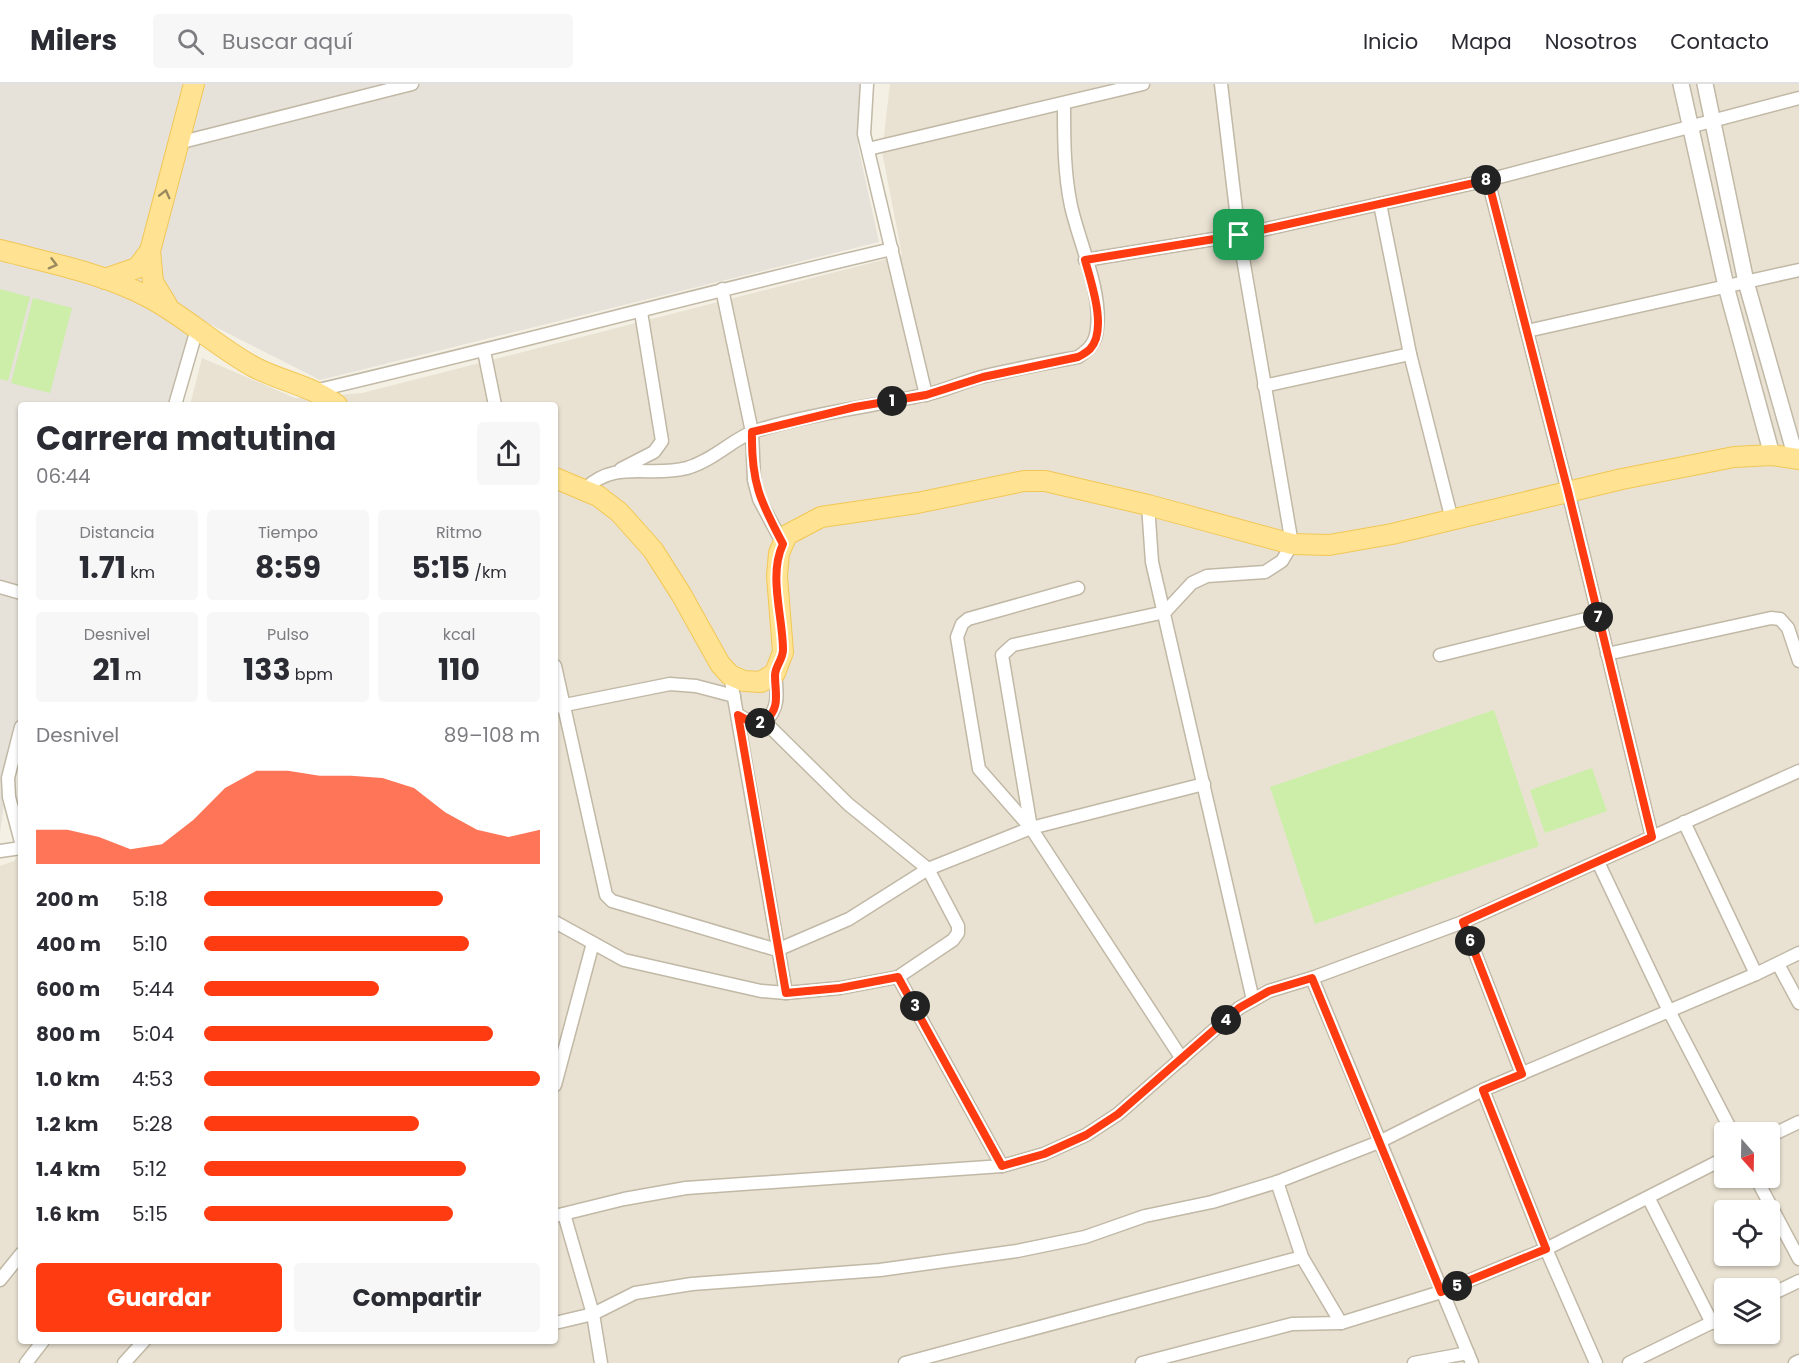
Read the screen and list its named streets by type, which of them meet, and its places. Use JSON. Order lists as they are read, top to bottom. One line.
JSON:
{"north":"bottom","page":{"header":"Milers","search":"Buscar aquí","nav":["Inicio","Mapa","Nosotros","Contacto"],"pins":["8","1","7","2","6","3","4","5"],"heading":["Carrera matutina","06:44"],"stats":[["Distancia","1.71 km"],["Tiempo","8:59"],["Ritmo","5:15 /km"],["Desnivel","21 m"],["Pulso","133 bpm"],["kcal","110"]],"chart":["Desnivel","89–108 m"],"list":[{"name":"200 m","note":"5:18"},{"name":"400 m","note":"5:10"},{"name":"600 m","note":"5:44"},{"name":"800 m","note":"5:04"},{"name":"1.0 km","note":"4:53"},{"name":"1.2 km","note":"5:28"},{"name":"1.4 km","note":"5:12"},{"name":"1.6 km","note":"5:15"}],"buttons":["Guardar","Compartir"]}}
